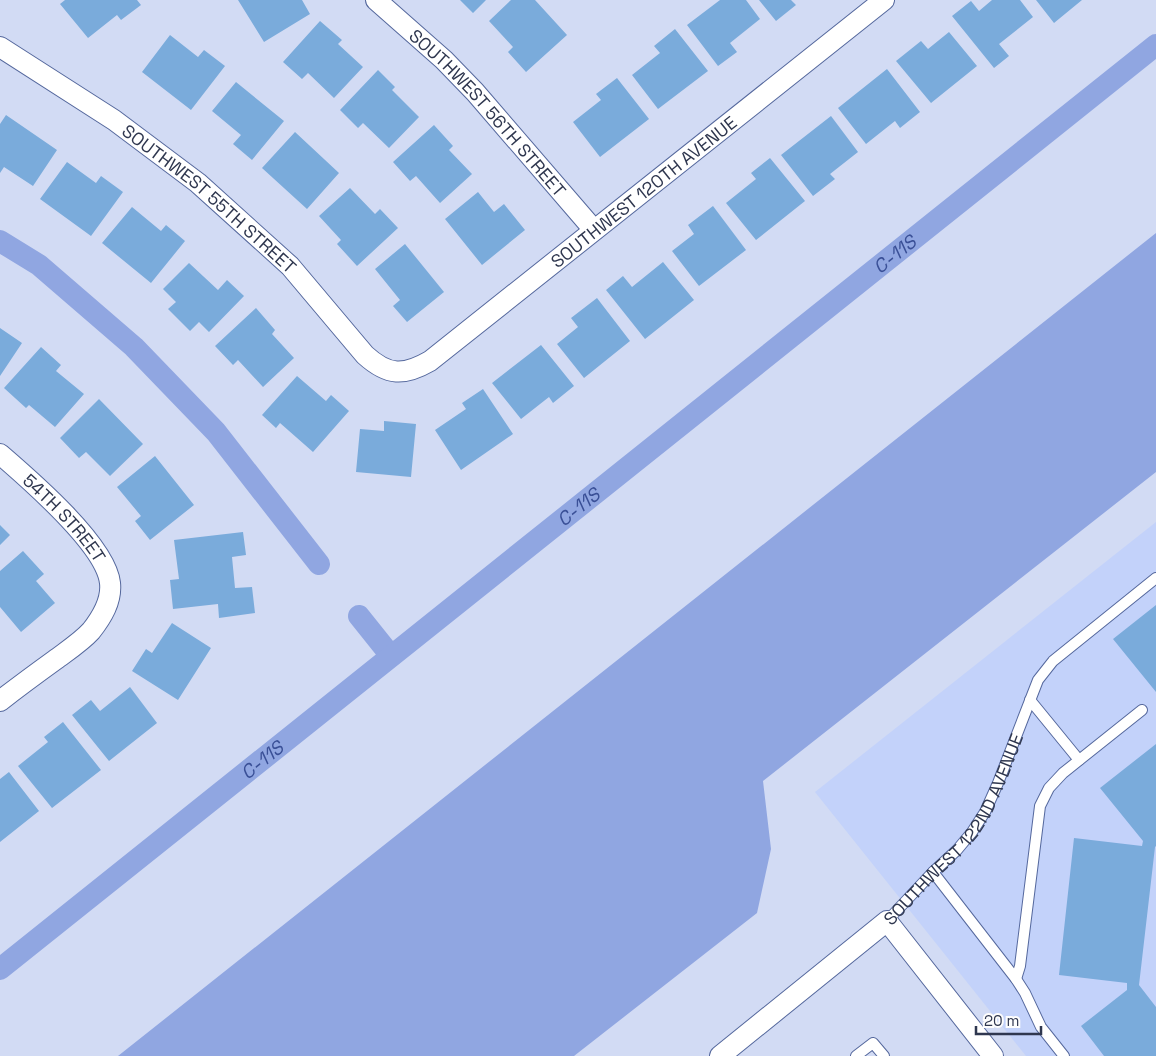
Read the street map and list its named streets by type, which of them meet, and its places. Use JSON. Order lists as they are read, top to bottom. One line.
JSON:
{"streets":{"street":["SOUTHWEST 56TH STREET","SOUTHWEST 120TH AVENUE","SOUTHWEST 55TH STREET","54TH STREET","SOUTHWEST 122ND AVENUE"]},"crossings":[["SOUTHWEST 56TH STREET","SOUTHWEST 120TH AVENUE"],["SOUTHWEST 120TH AVENUE","SOUTHWEST 55TH STREET"]],"water":["C-11S"],"scale_bar":"20 m"}
